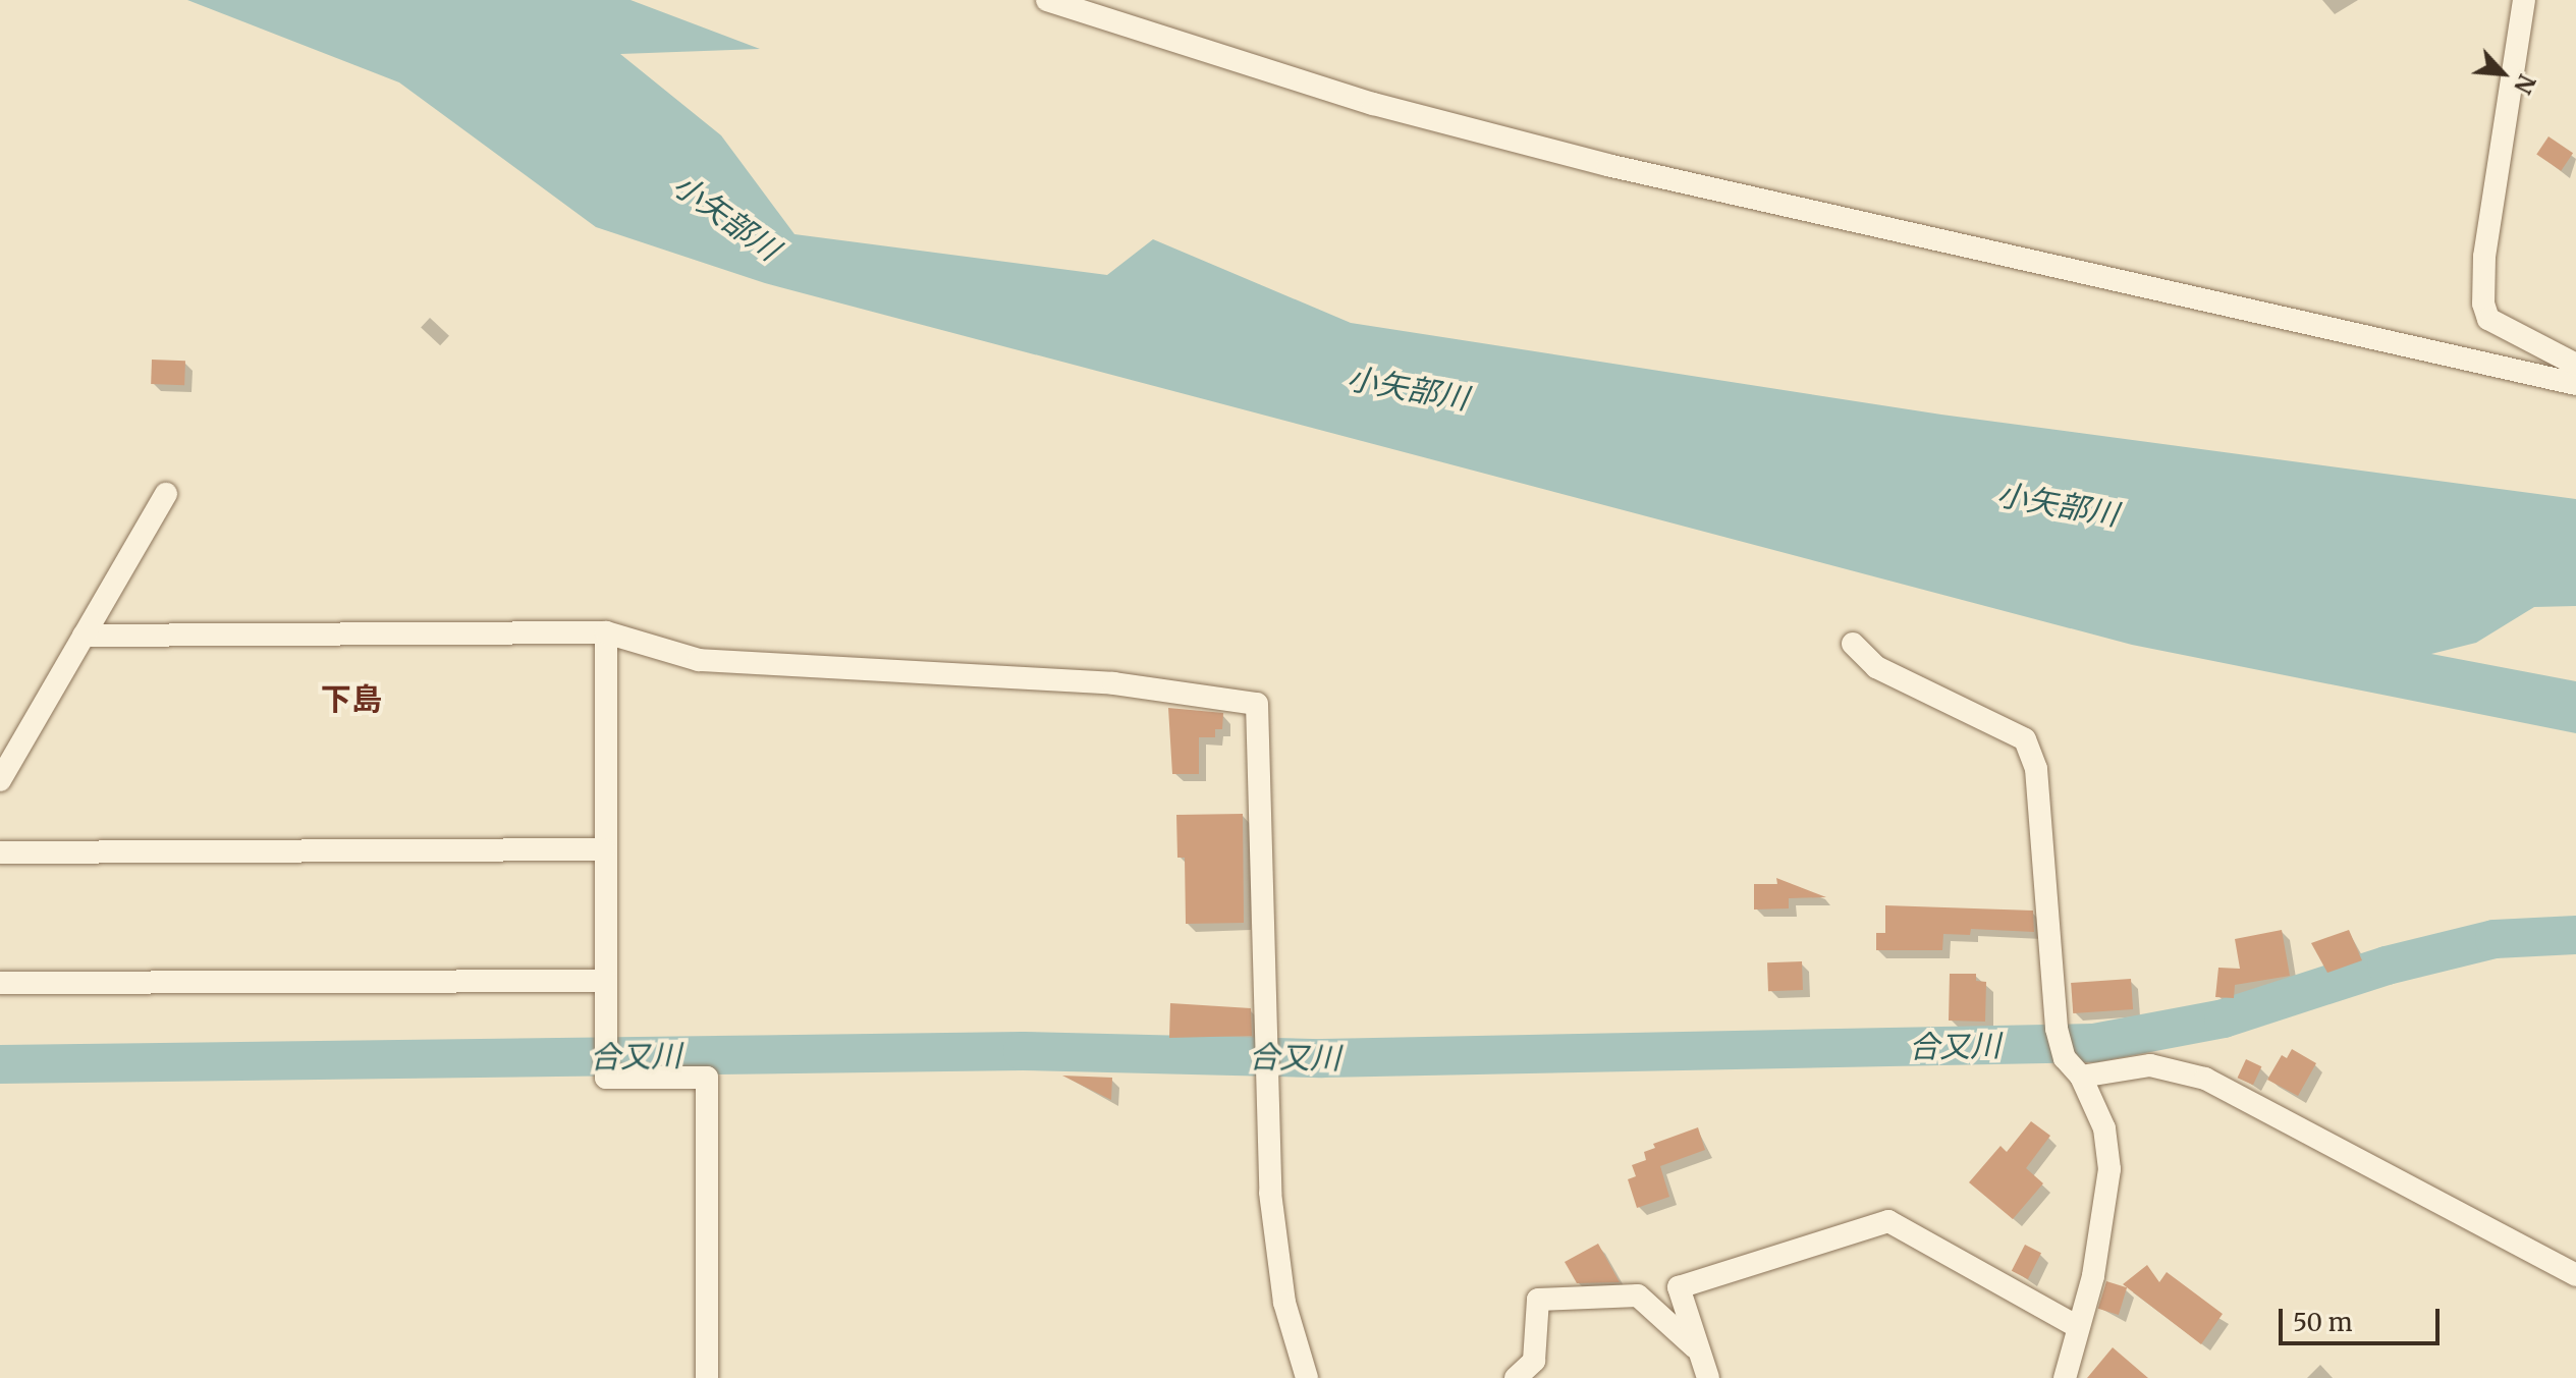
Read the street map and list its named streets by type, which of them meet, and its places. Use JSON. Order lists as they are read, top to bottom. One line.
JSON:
{"districts":["下島"],"water":["小矢部川","合又川"],"scale_bar":"50 m","north":"bottom right"}
